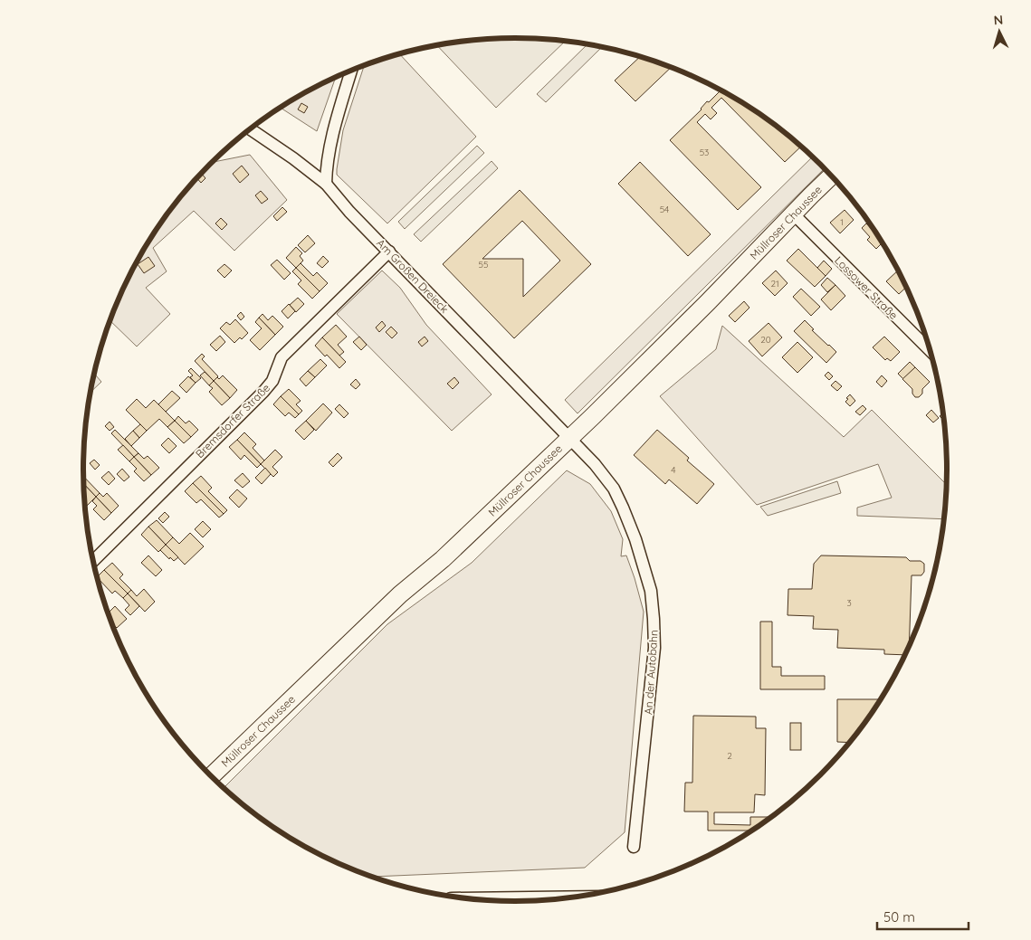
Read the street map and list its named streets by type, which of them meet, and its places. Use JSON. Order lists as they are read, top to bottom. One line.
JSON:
{"streets":{"main road":["Müllroser Chaussee"],"street":["Am Großen Dreieck","Lossower Straße","Bremsdorfer Straße","An der Autobahn"]},"crossings":[["Müllroser Chaussee","Am Großen Dreieck"],["Müllroser Chaussee","Lossower Straße"],["Müllroser Chaussee","An der Autobahn"],["Am Großen Dreieck","Bremsdorfer Straße"],["Am Großen Dreieck","An der Autobahn"]],"house_numbers":["53","54","1","55","21","20","4","3","2"],"scale_bar":"50 m","north":"top"}
